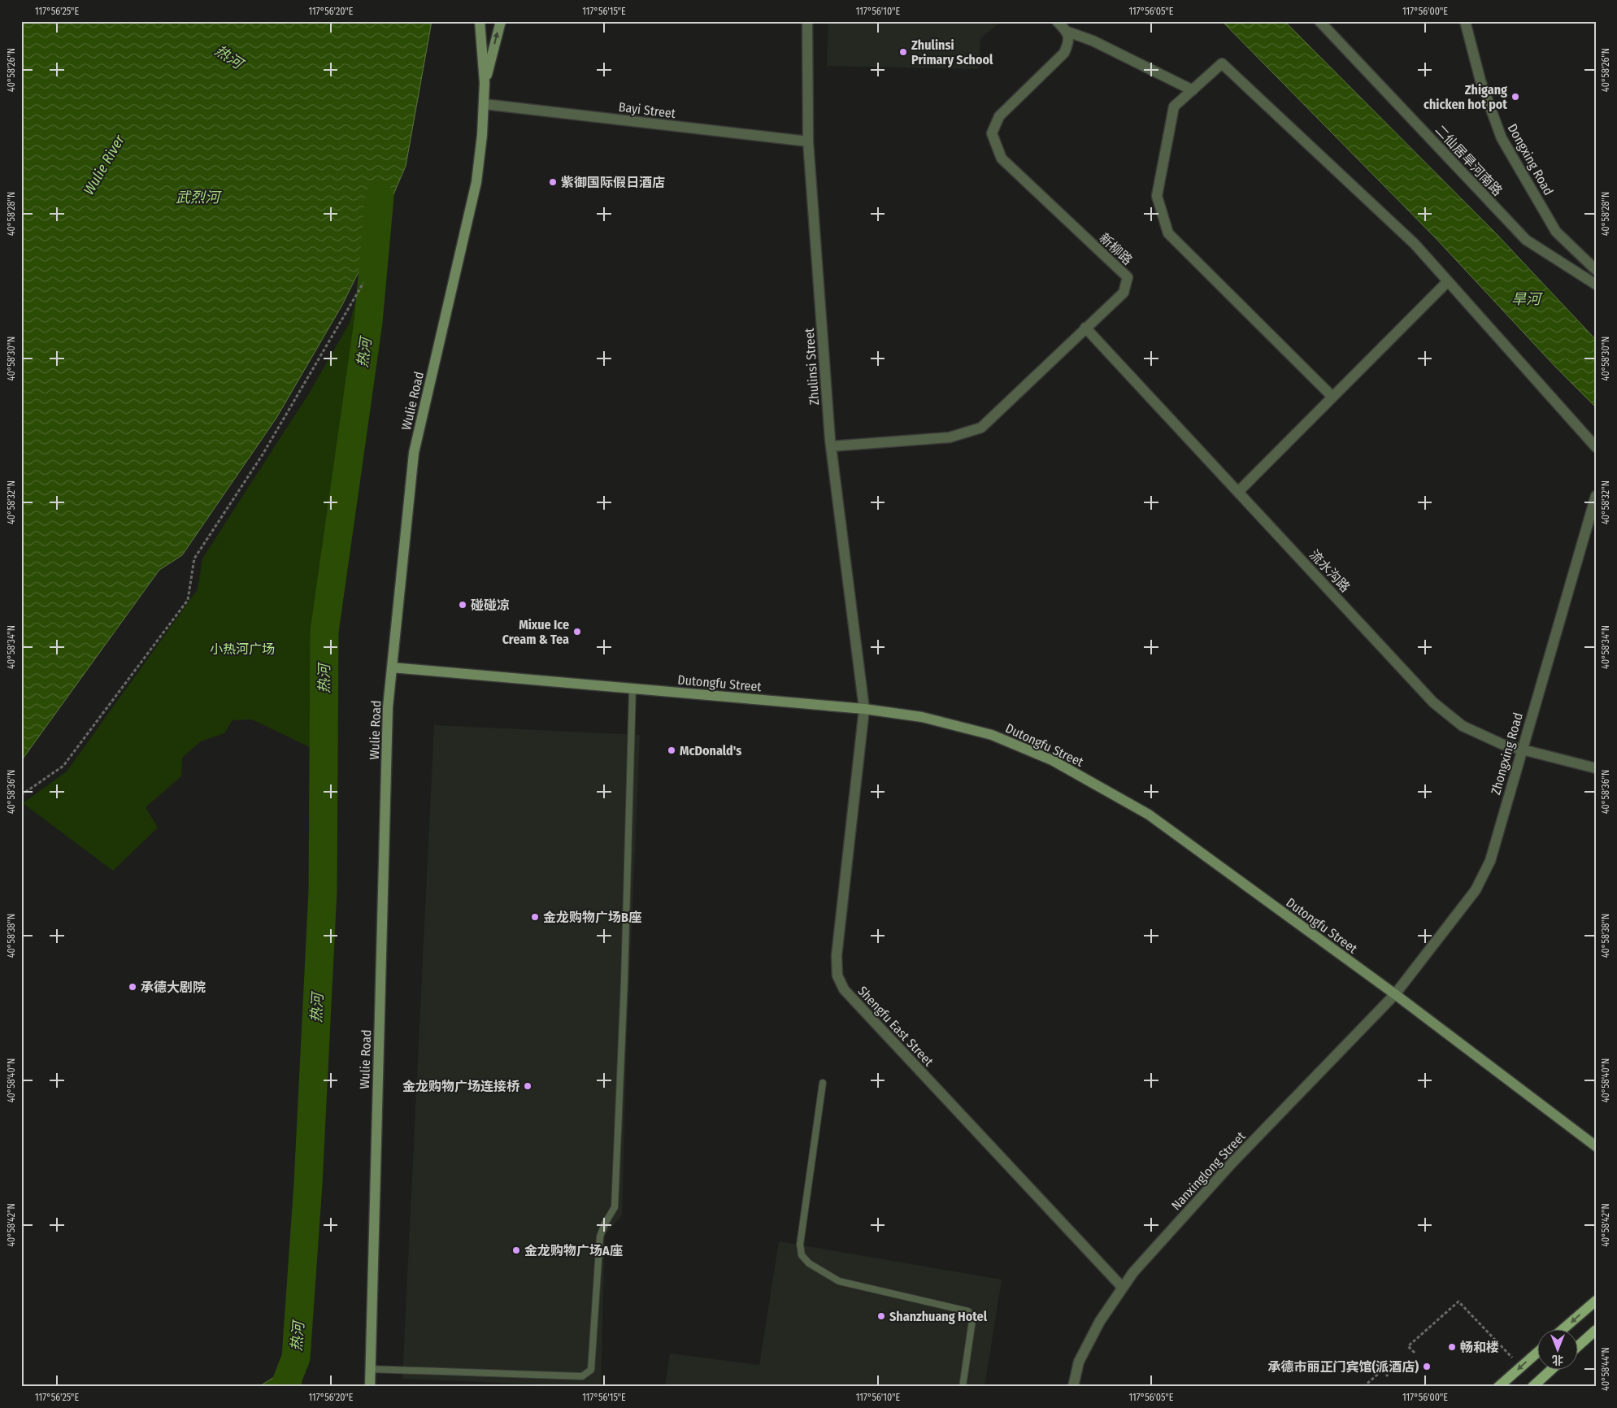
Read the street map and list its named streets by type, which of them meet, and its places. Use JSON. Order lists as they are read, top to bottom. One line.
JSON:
{"streets":{"main road":["Wulie Road","Dutongfu Street"],"street":["Bayi Street","Dongxing Road","二仙居旱河南路","新柳路","Zhulinsi Street","流水沟路","Zhongxing Road","Shengfu East Street","Nanxinglong Street"]},"crossings":[["Bayi Street","Zhulinsi Street"],["Bayi Street","Wulie Road"],["新柳路","Zhulinsi Street"],["新柳路","流水沟路"],["Zhulinsi Street","Dutongfu Street"],["Zhulinsi Street","Shengfu East Street"],["Wulie Road","Dutongfu Street"],["流水沟路","Zhongxing Road"],["Dutongfu Street","Zhongxing Road"],["Dutongfu Street","Shengfu East Street"],["Dutongfu Street","Nanxinglong Street"],["Zhongxing Road","Nanxinglong Street"],["Shengfu East Street","Nanxinglong Street"]],"water":["热河","Wulie River","武烈河","旱河"],"parks":["小热河广场"],"places":["Zhulinsi Primary School","Zhigang chicken hot pot","紫御国际假日酒店","碰碰凉","Mixue Ice Cream & Tea","McDonald's","金龙购物广场B座","承德大剧院","金龙购物广场连接桥","金龙购物广场A座","Shanzhuang Hotel","畅和楼","承德市丽正门宾馆(派酒店)"],"north":"bottom","coordinates":["117°56'25\"E","117°56'20\"E","117°56'15\"E","117°56'10\"E","117°56'05\"E","117°56'00\"E","40°58'26\"N","40°58'28\"N","40°58'30\"N","40°58'32\"N","40°58'34\"N","40°58'36\"N","40°58'38\"N","40°58'40\"N","40°58'42\"N","40°58'44\"N"]}
